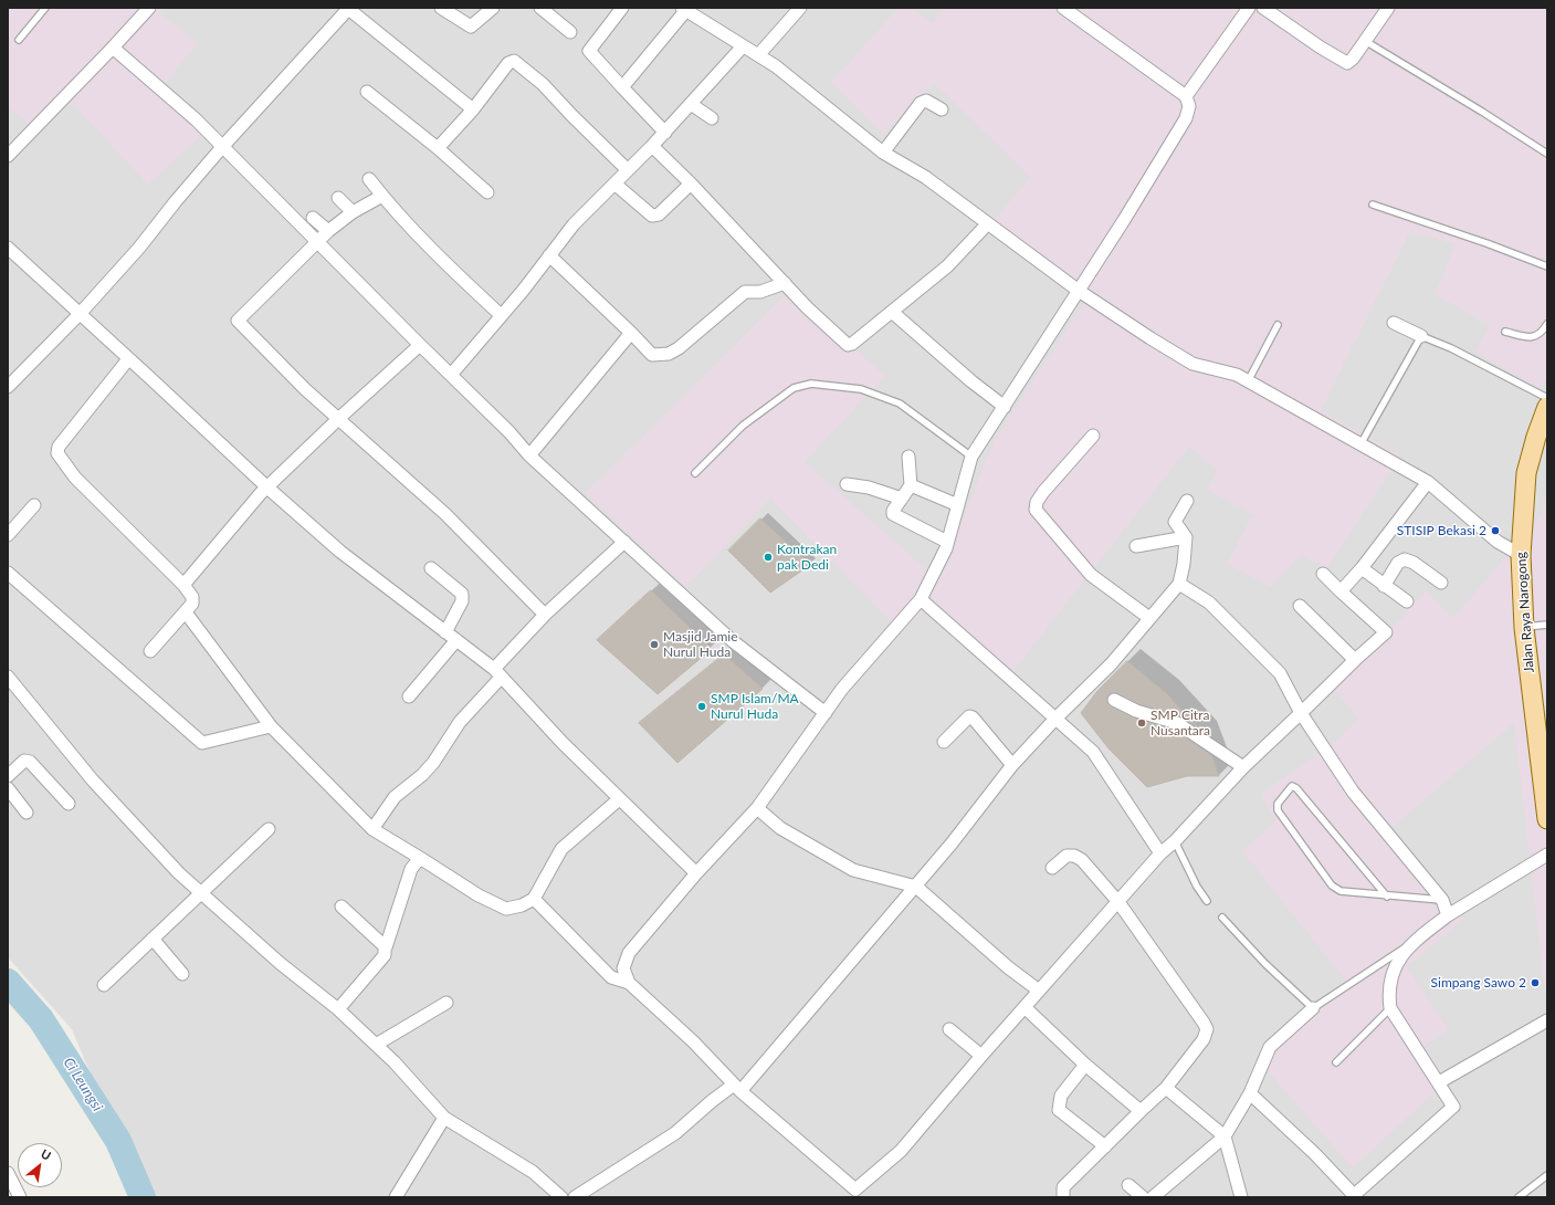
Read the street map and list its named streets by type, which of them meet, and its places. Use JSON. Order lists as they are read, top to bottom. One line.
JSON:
{"streets":{"main road":["Jalan Raya Narogong"]},"water":["Ci Leungsi"],"places":["STISIP Bekasi 2","Kontrakan pak Dedi","Masjid Jamie Nurul Huda","SMP Islam/MA Nurul Huda","SMP Citra Nusantara","Simpang Sawo 2"],"north":"top right"}
